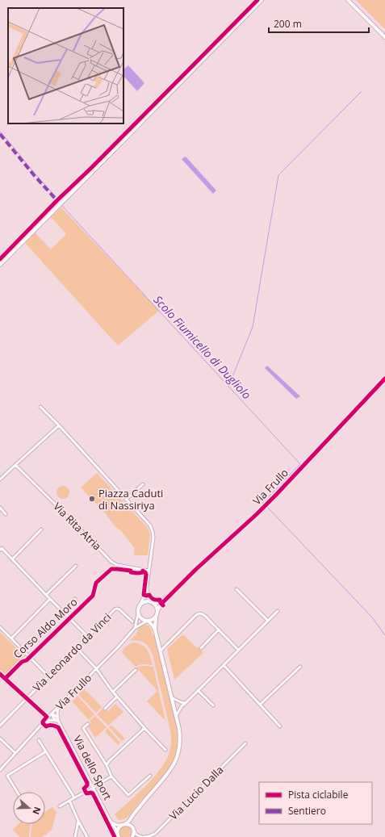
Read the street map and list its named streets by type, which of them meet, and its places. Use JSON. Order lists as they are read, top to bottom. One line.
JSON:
{"streets":{"street":["Via Frullo","Via Rita Atria","Via Leonardo da Vinci","Via dello Sport","Via Lucio Dalla"],"cycle path":["Corso Aldo Moro"]},"crossings":[["Via Frullo","Via dello Sport"]],"water":["Scolo Fiumicello di Dugliolo"],"places":["Piazza Caduti di Nassiriya"],"legend":["Pista ciclabile","Sentiero"],"scale_bar":"200 m","north":"right"}
